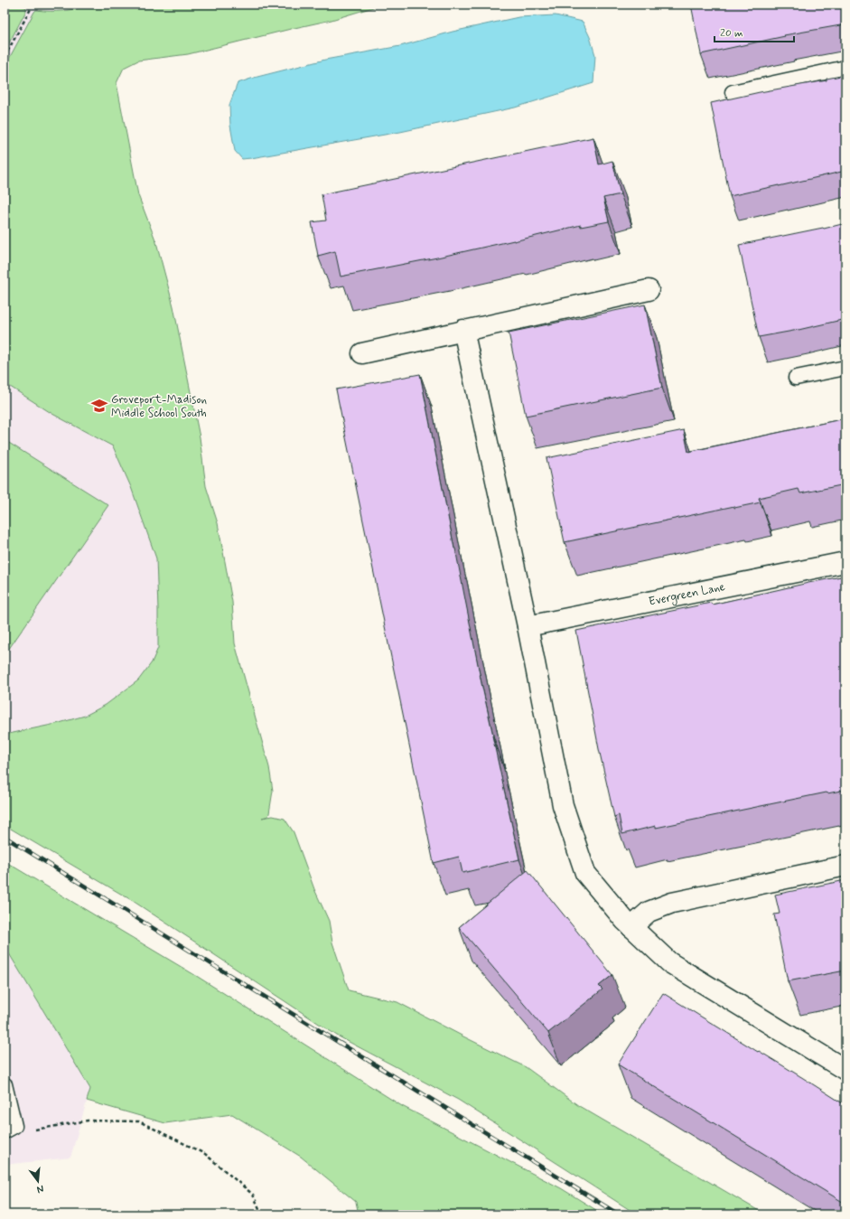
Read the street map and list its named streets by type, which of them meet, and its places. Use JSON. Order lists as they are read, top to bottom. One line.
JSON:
{"streets":{"street":["Evergreen Lane"]},"places":{"school or university":["Groveport-Madison Middle School South"]},"scale_bar":"20 m","north":"bottom"}
